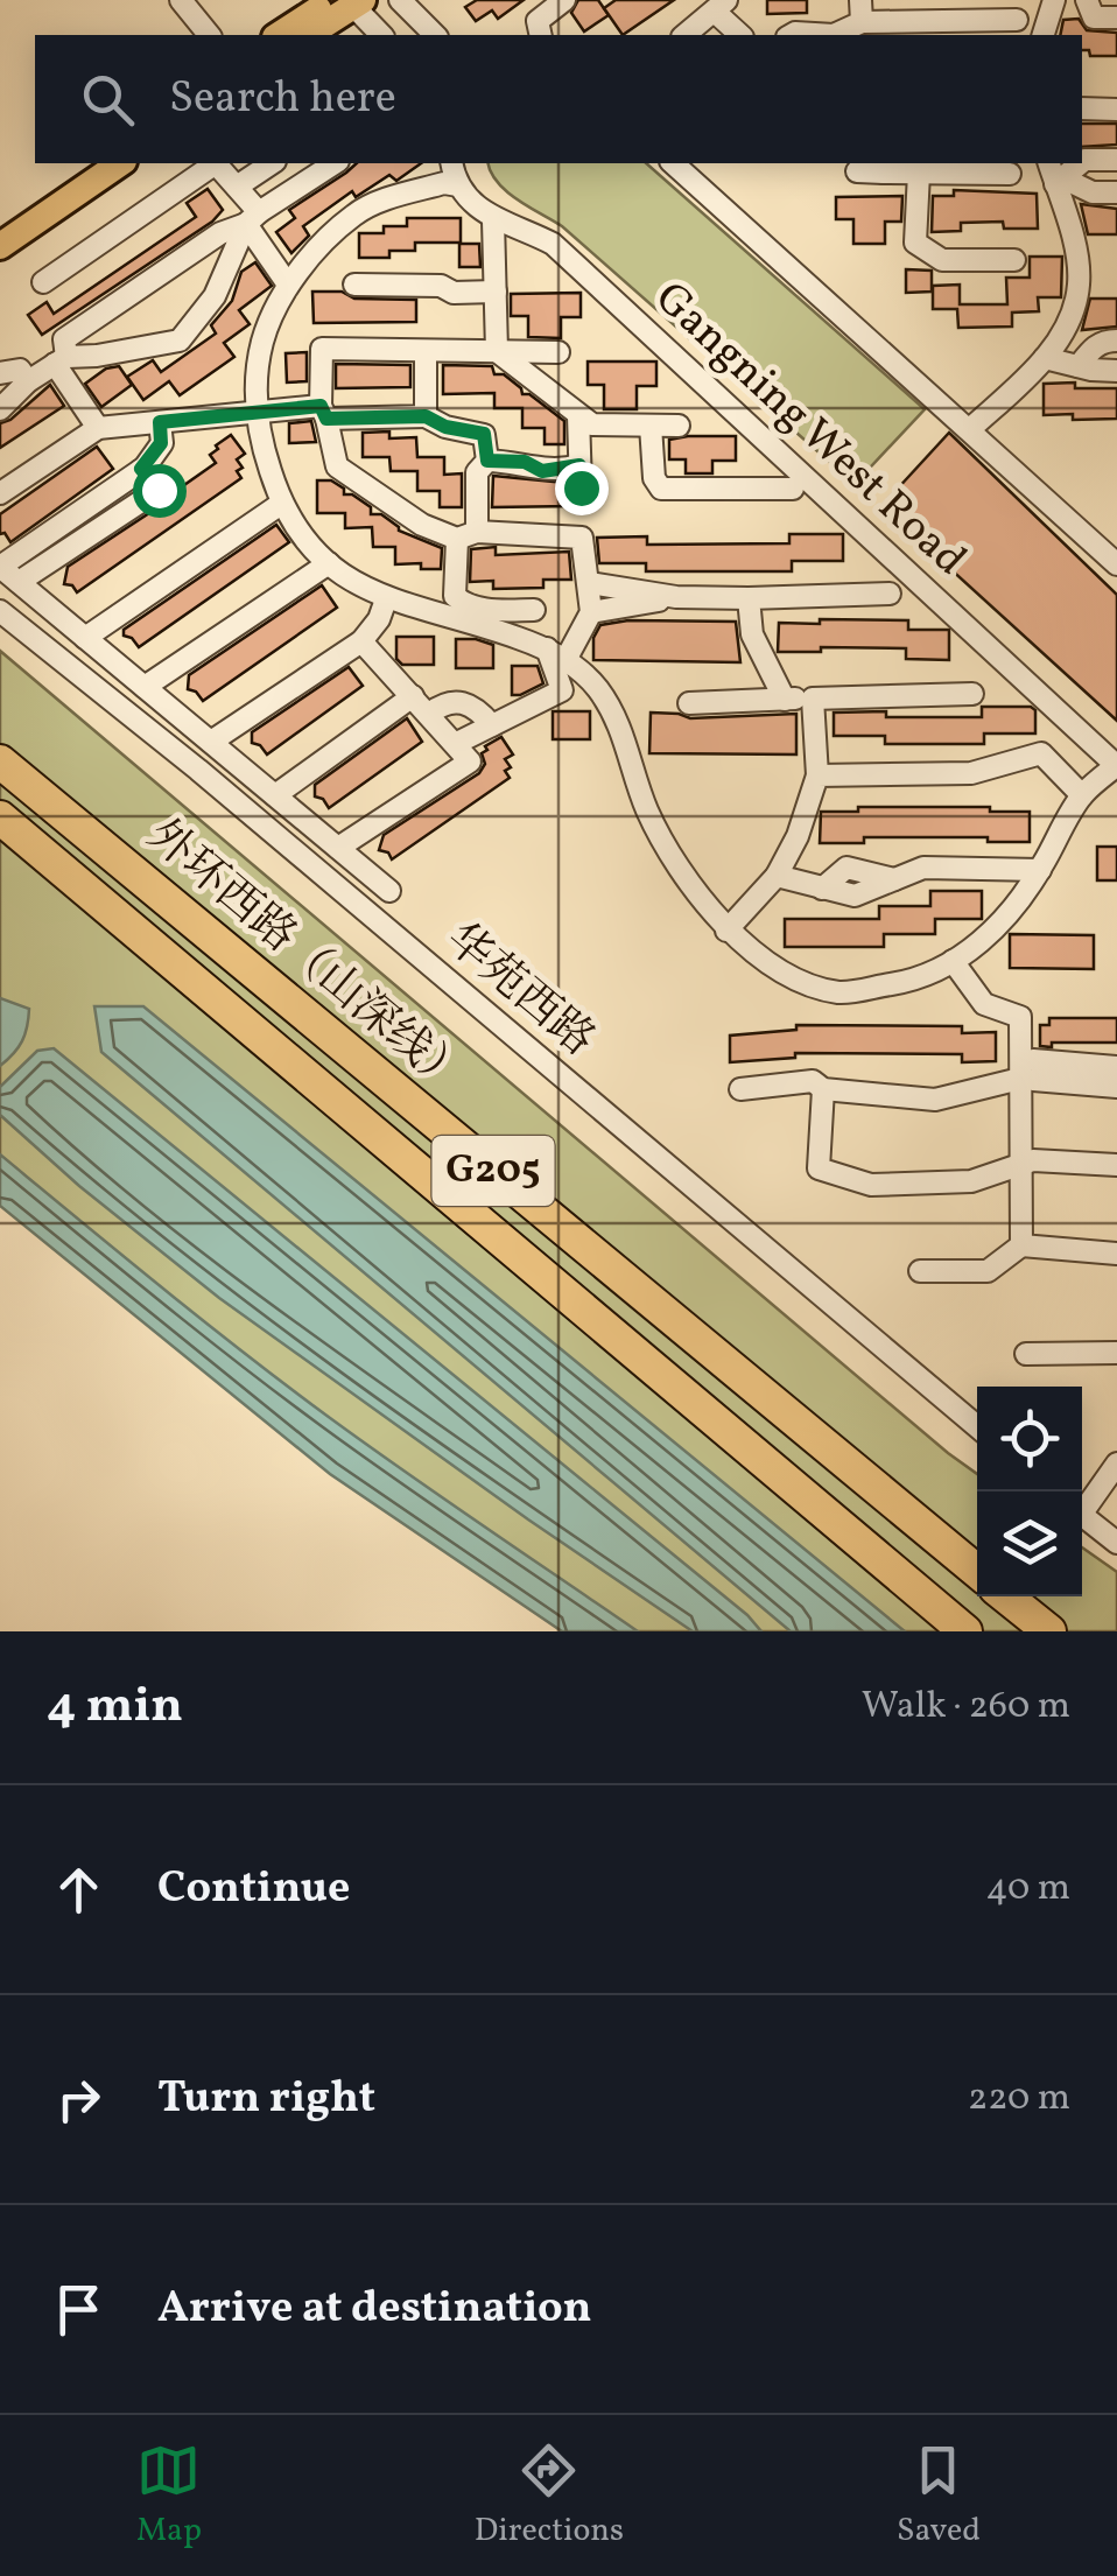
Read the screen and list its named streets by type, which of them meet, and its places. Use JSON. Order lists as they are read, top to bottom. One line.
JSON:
{"streets":{"highway":["外环西路（山深线）","G205"],"street":["Gangning West Road","华苑西路"]},"page":{"search":"Search here","heading":["4 min","Walk · 260 m"],"list":[["Continue","40 m"],["Turn right","220 m"],"Arrive at destination"],"nav":["Map","Directions","Saved"]}}
